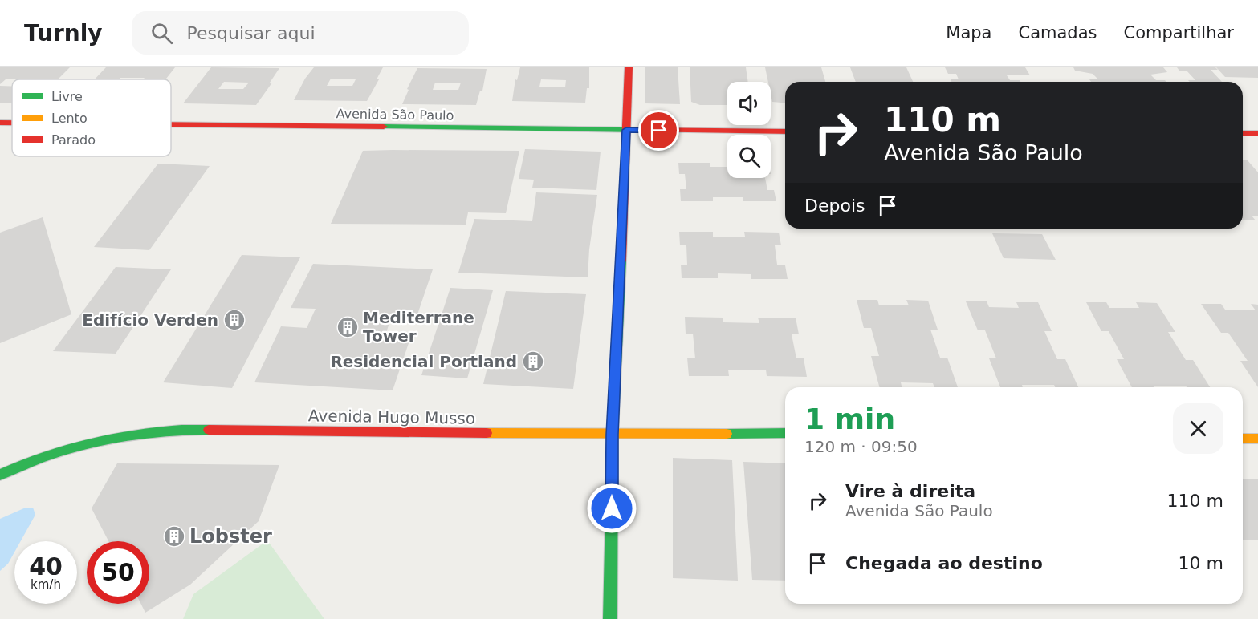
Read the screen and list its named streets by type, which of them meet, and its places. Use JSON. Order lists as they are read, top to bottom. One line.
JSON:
{"streets":{"main road":["Avenida São Paulo","Avenida Hugo Musso"]},"places":{"building":["Edifício Verden","Mediterrane Tower","Residencial Portland","Lobster"]},"legend":["Livre","Lento","Parado"],"page":{"header":"Turnly","search":"Pesquisar aqui","nav":["Mapa","Camadas","Compartilhar"],"turn":["110 m","Avenida São Paulo"],"then":"Depois","heading":["1 min","120 m · 09:50"],"list":[{"name":"Vire à direita","note":"Avenida São Paulo","value":"110 m"},{"name":"Chegada ao destino","value":"10 m"}],"speed":"40 km/h","limit":"50"}}
